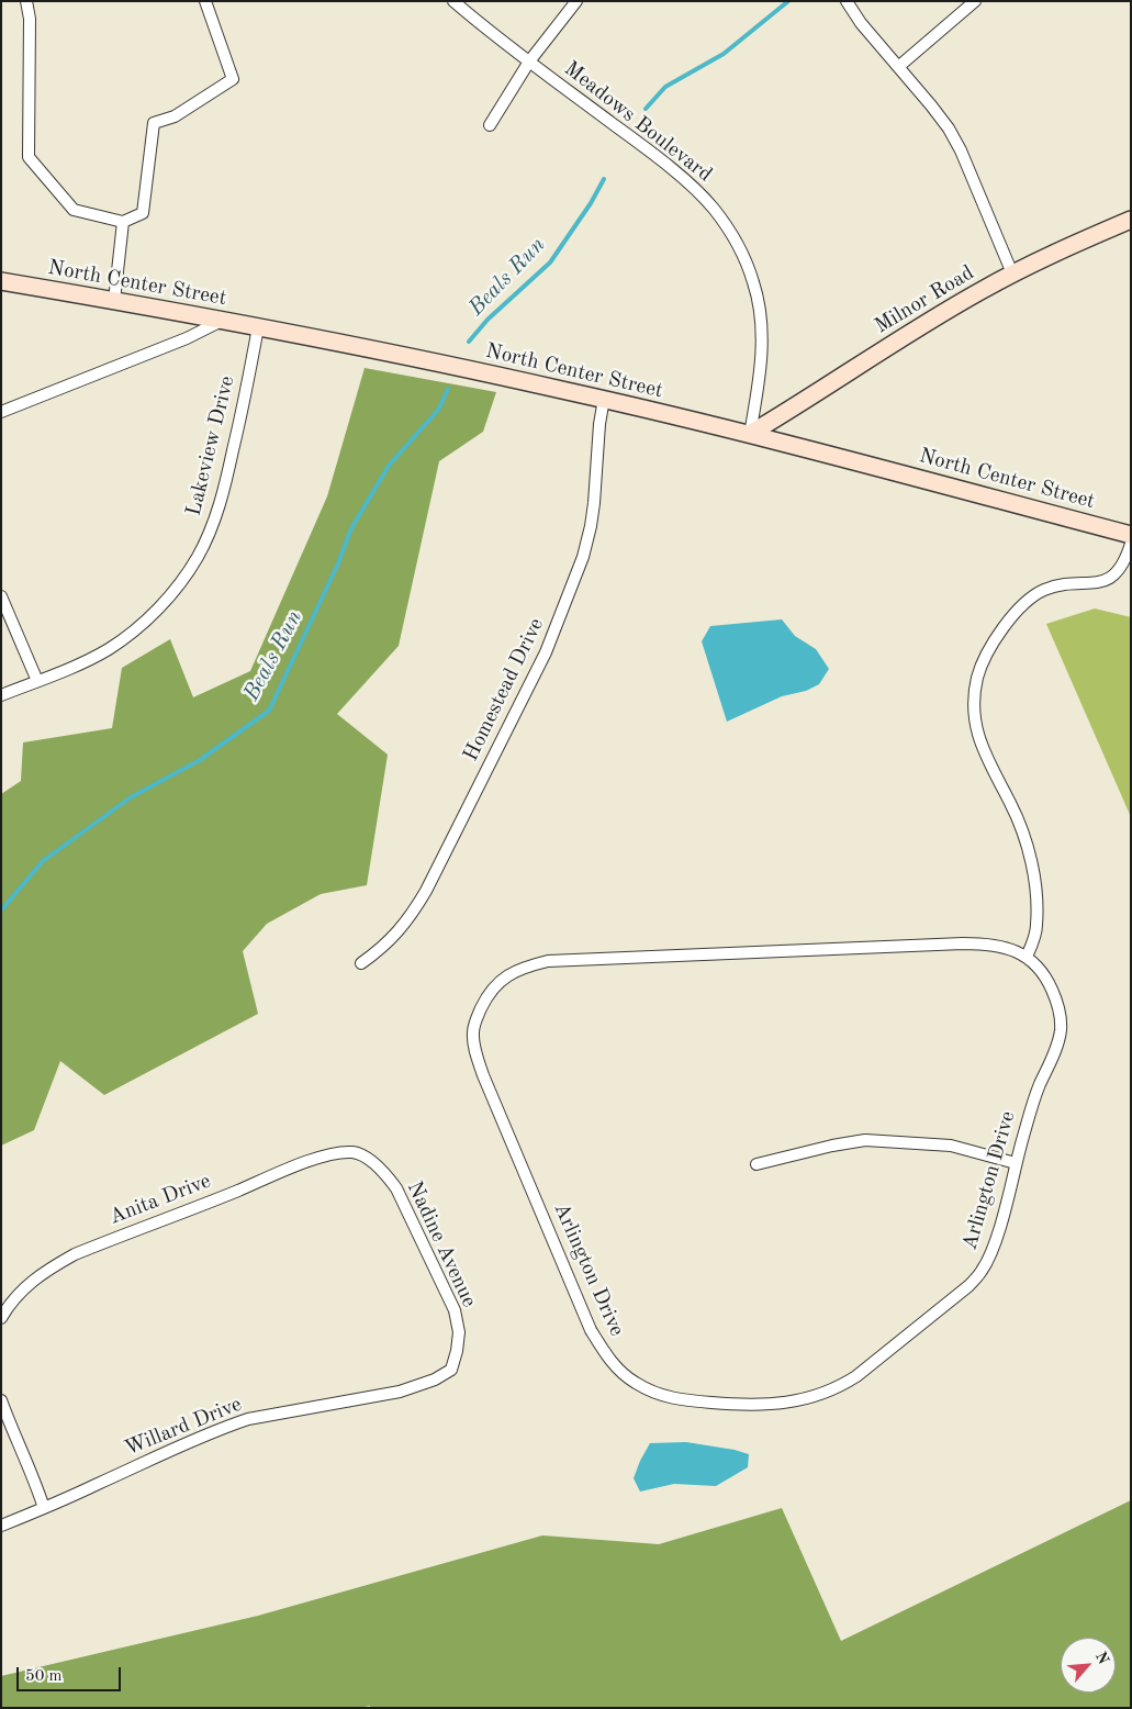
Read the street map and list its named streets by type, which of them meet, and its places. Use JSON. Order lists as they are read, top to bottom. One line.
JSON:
{"streets":{"main road":["North Center Street","Milnor Road"],"street":["Meadows Boulevard","Lakeview Drive","Homestead Drive","Arlington Drive","Anita Drive","Nadine Avenue","Willard Drive"]},"crossings":[["Meadows Boulevard","North Center Street"],["Meadows Boulevard","Milnor Road"],["North Center Street","Milnor Road"],["North Center Street","Lakeview Drive"],["North Center Street","Homestead Drive"],["Anita Drive","Nadine Avenue"],["Nadine Avenue","Willard Drive"]],"water":["Beals Run"],"scale_bar":"50 m","north":"top right"}
